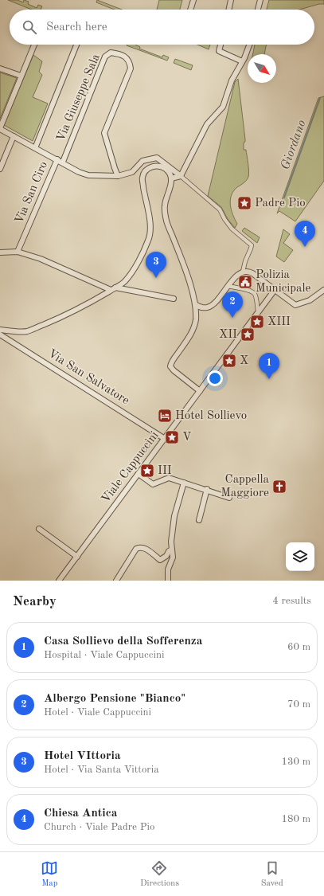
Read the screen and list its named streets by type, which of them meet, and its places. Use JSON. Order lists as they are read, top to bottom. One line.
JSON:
{"streets":{"street":["Via Giuseppe Sala","Via San Ciro","Via San Salvatore","Viale Cappuccini"]},"crossings":[["Via San Salvatore","Viale Cappuccini"]],"water":["Giordano"],"places":{"place":["Padre Pio","XIII","XII","X","V","III"],"public building":["Polizia Municipale"],"hotel":["Hotel Sollievo"],"church":["Cappella Maggiore"]},"north":"bottom right","page":{"search":"Search here","pins":["4","3","2","1"],"heading":["Nearby","4 results"],"list":[{"mark":"1","name":"Casa Sollievo della Sofferenza","note":"Hospital · Viale Cappuccini","value":"60 m"},{"mark":"2","name":"Albergo Pensione \"Bianco\"","note":"Hotel · Viale Cappuccini","value":"70 m"},{"mark":"3","name":"Hotel VIttoria","note":"Hotel · Via Santa Vittoria","value":"130 m"},{"mark":"4","name":"Chiesa Antica","note":"Church · Viale Padre Pio","value":"180 m"}],"nav":["Map","Directions","Saved"]}}
